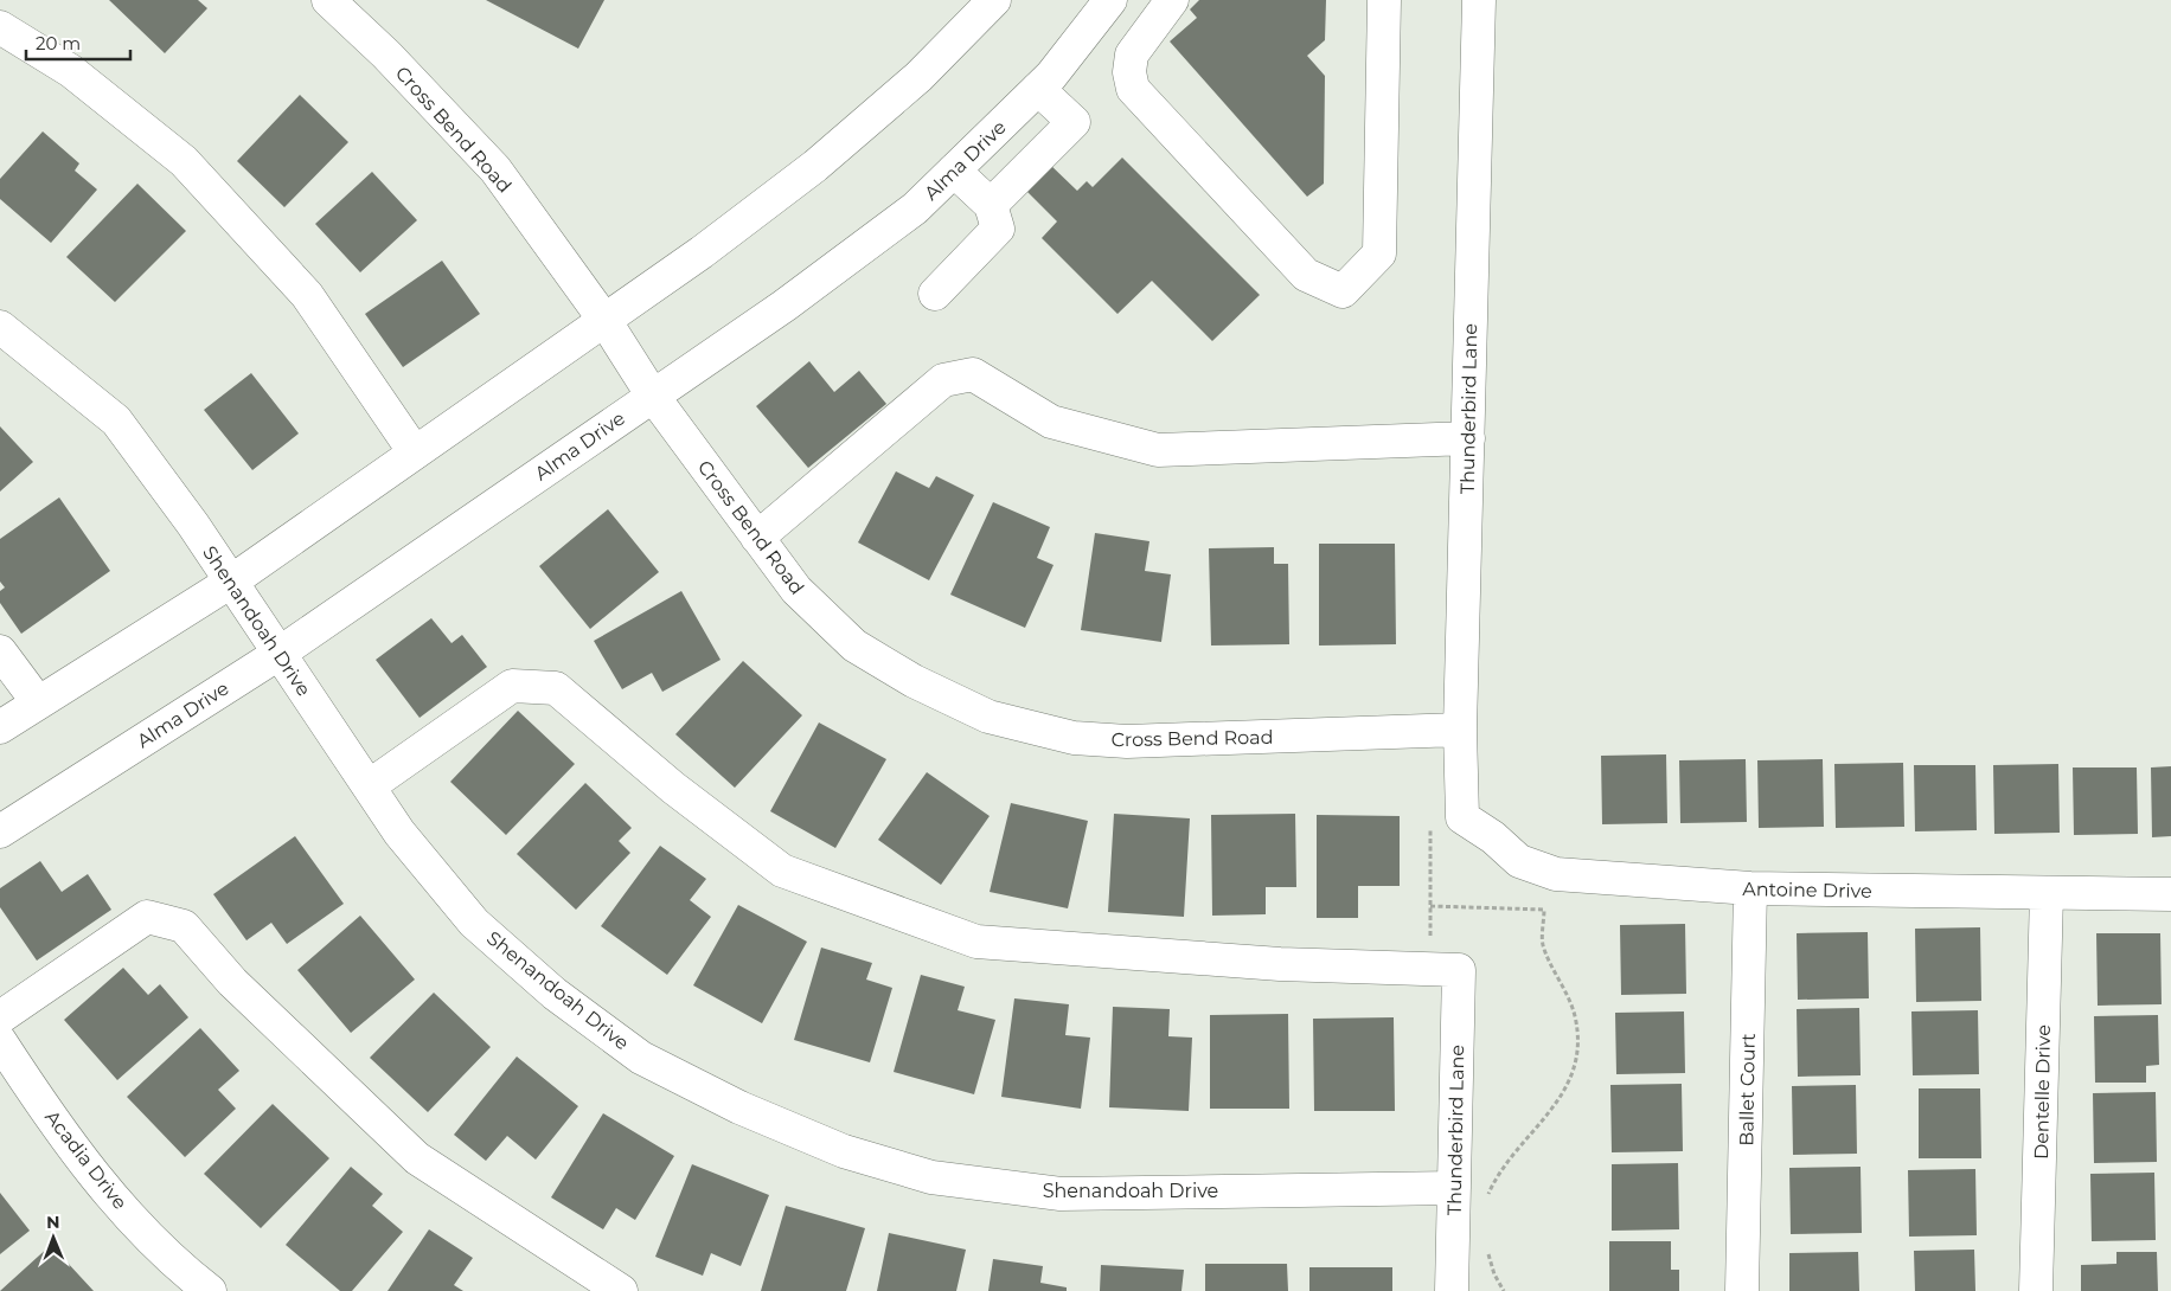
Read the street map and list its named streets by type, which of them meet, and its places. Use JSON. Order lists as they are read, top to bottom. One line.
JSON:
{"streets":{"street":["Cross Bend Road","Alma Drive","Thunderbird Lane","Shenandoah Drive","Antoine Drive","Ballet Court","Dentelle Drive","Acadia Drive"]},"crossings":[["Cross Bend Road","Alma Drive"],["Cross Bend Road","Thunderbird Lane"],["Alma Drive","Shenandoah Drive"],["Thunderbird Lane","Shenandoah Drive"],["Thunderbird Lane","Antoine Drive"],["Antoine Drive","Ballet Court"],["Antoine Drive","Dentelle Drive"]],"scale_bar":"20 m","north":"top"}
